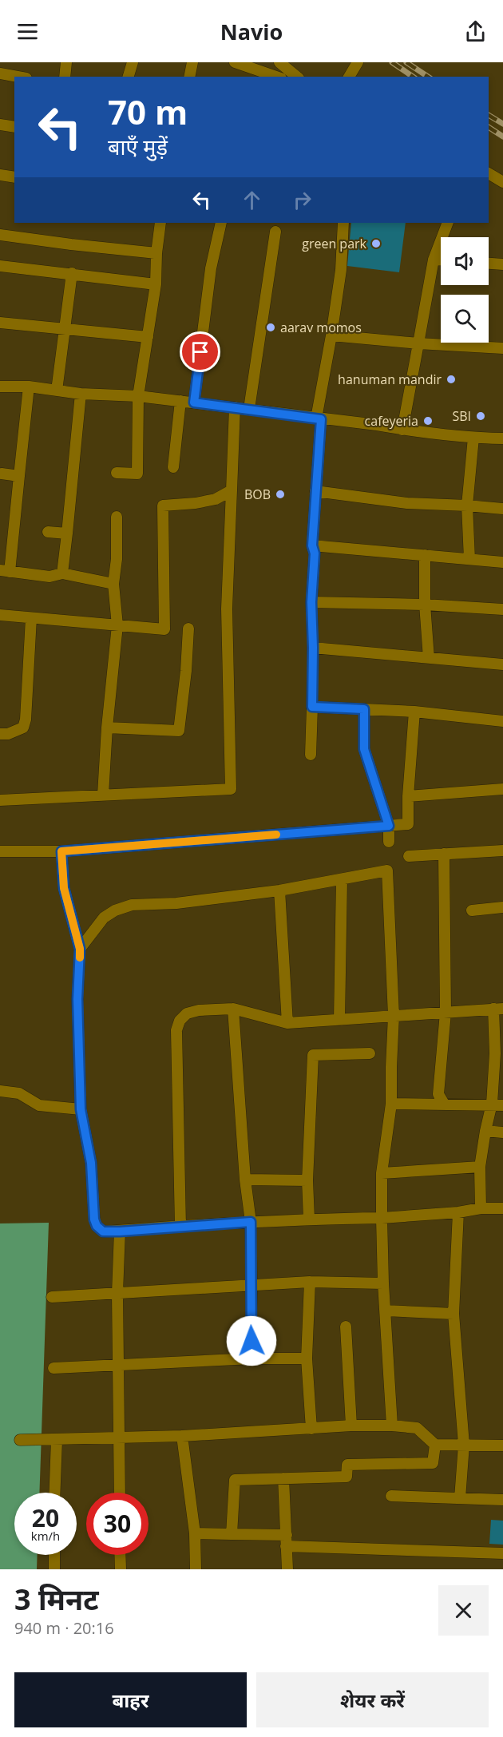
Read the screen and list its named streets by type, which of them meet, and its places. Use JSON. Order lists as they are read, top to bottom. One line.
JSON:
{"places":["green park","aarav momos","hanuman mandir","SBI","cafeyeria","BOB"],"page":{"header":"Navio","turn":["70 m","बाएँ मुड़ें"],"speed":"20 km/h","limit":"30","heading":["3 मिनट","940 m · 20:16"],"buttons":["बाहर","शेयर करें"]}}
